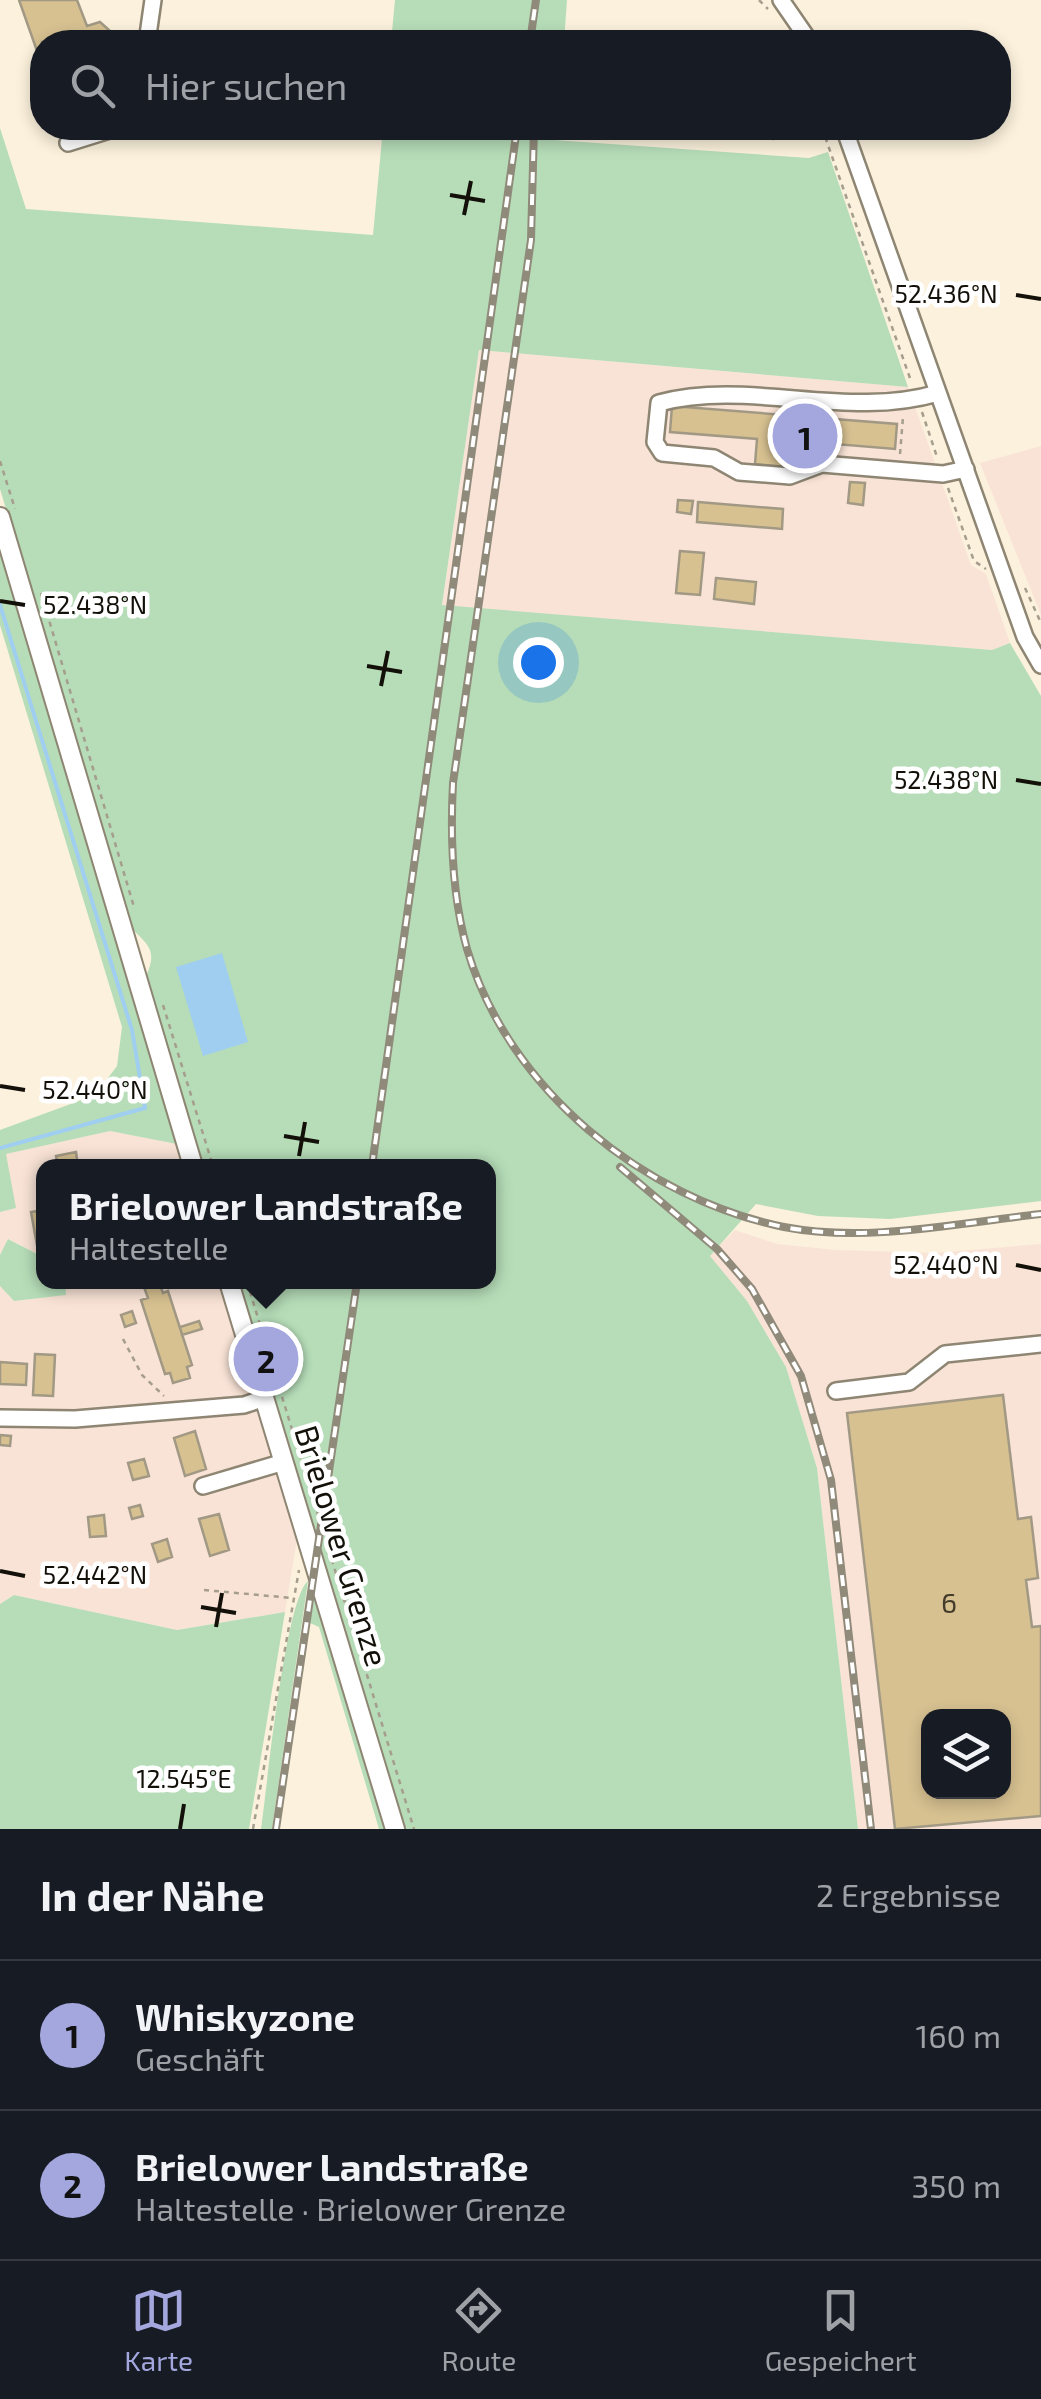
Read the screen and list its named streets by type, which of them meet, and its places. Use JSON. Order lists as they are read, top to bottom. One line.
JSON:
{"streets":{"main road":["Brielower Grenze"]},"house_numbers":["6"],"page":{"search":"Hier suchen","pins":["1","2"],"popup":["Brielower Landstraße","Haltestelle"],"heading":["In der Nähe","2 Ergebnisse"],"list":[{"mark":"1","name":"Whiskyzone","note":"Geschäft","value":"160 m"},{"mark":"2","name":"Brielower Landstraße","note":"Haltestelle · Brielower Grenze","value":"350 m"}],"nav":["Karte","Route","Gespeichert"]},"coordinates":["52.436°N","52.438°N","52.440°N","52.442°N","12.545°E"]}
